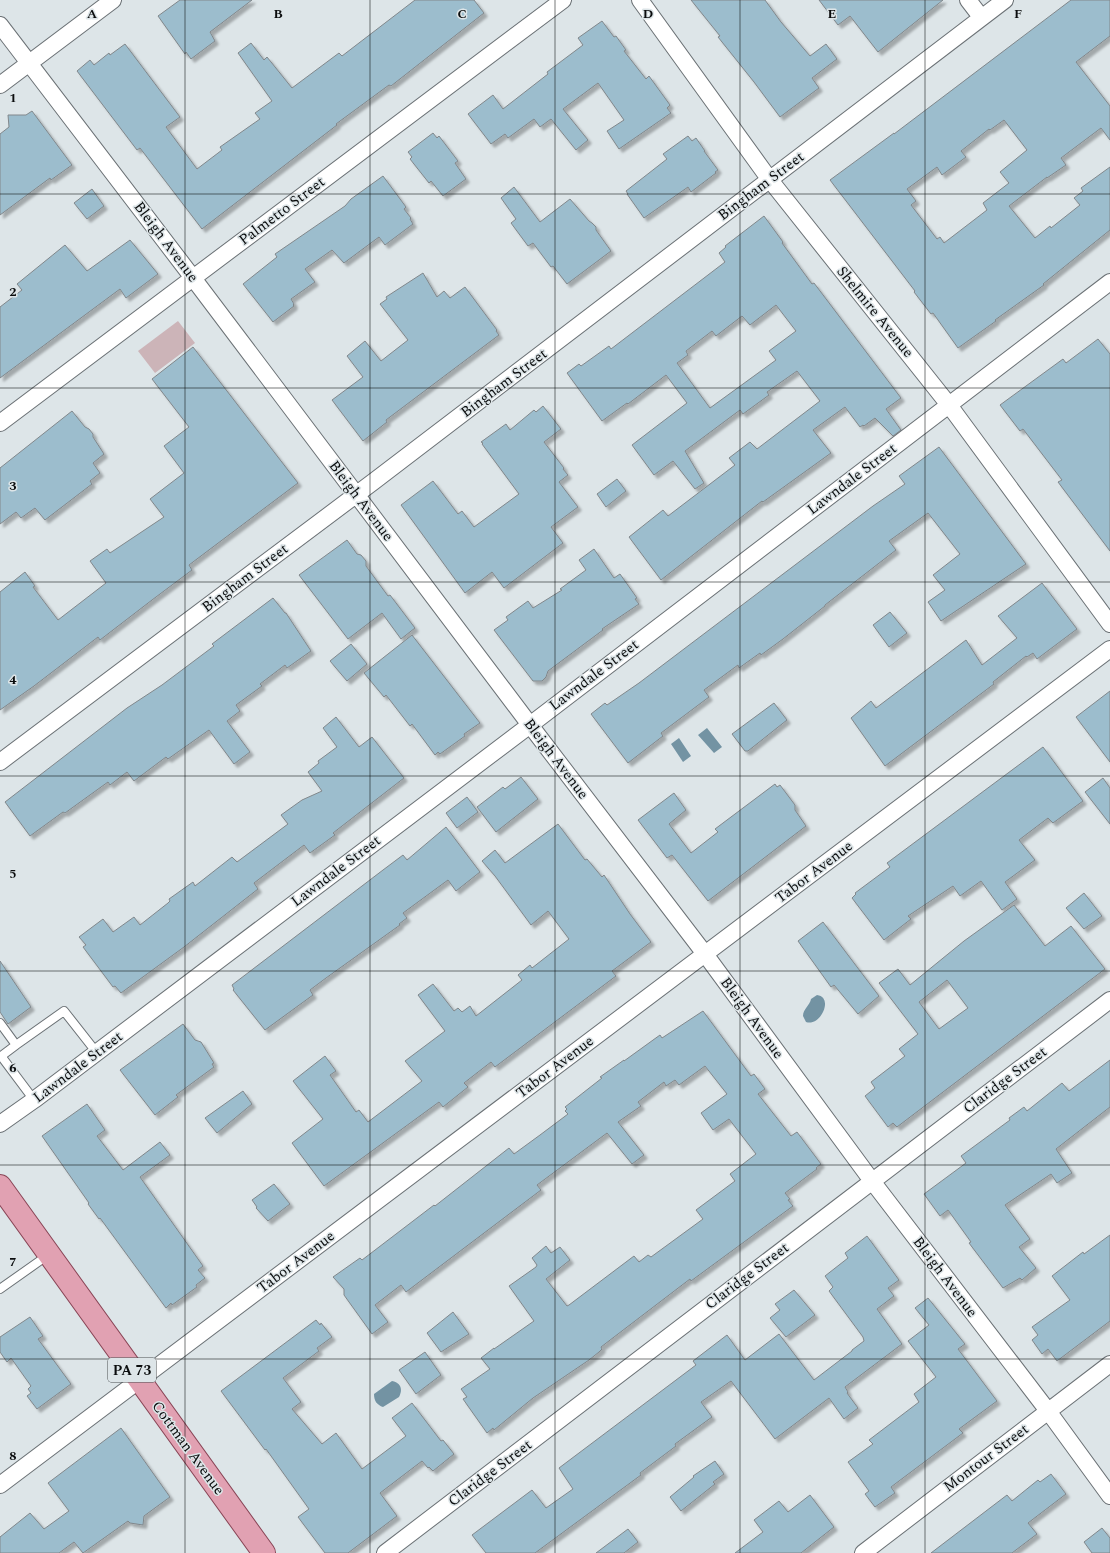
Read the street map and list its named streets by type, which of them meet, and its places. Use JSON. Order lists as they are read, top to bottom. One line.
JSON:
{"streets":{"main road":["PA 73","Cottman Avenue"],"street":["Bingham Street","Palmetto Street","Bleigh Avenue","Shelmire Avenue","Lawndale Street","Tabor Avenue","Claridge Street","Montour Street"]},"crossings":[["Bingham Street","Bleigh Avenue"],["Bingham Street","Shelmire Avenue"],["Palmetto Street","Bleigh Avenue"],["Bleigh Avenue","Lawndale Street"],["Bleigh Avenue","Tabor Avenue"],["Bleigh Avenue","Claridge Street"],["Bleigh Avenue","Montour Street"],["Shelmire Avenue","Lawndale Street"],["Tabor Avenue","Cottman Avenue"]],"grid":{"columns":["A","B","C","D","E","F"],"rows":["1","2","3","4","5","6","7","8"]}}
